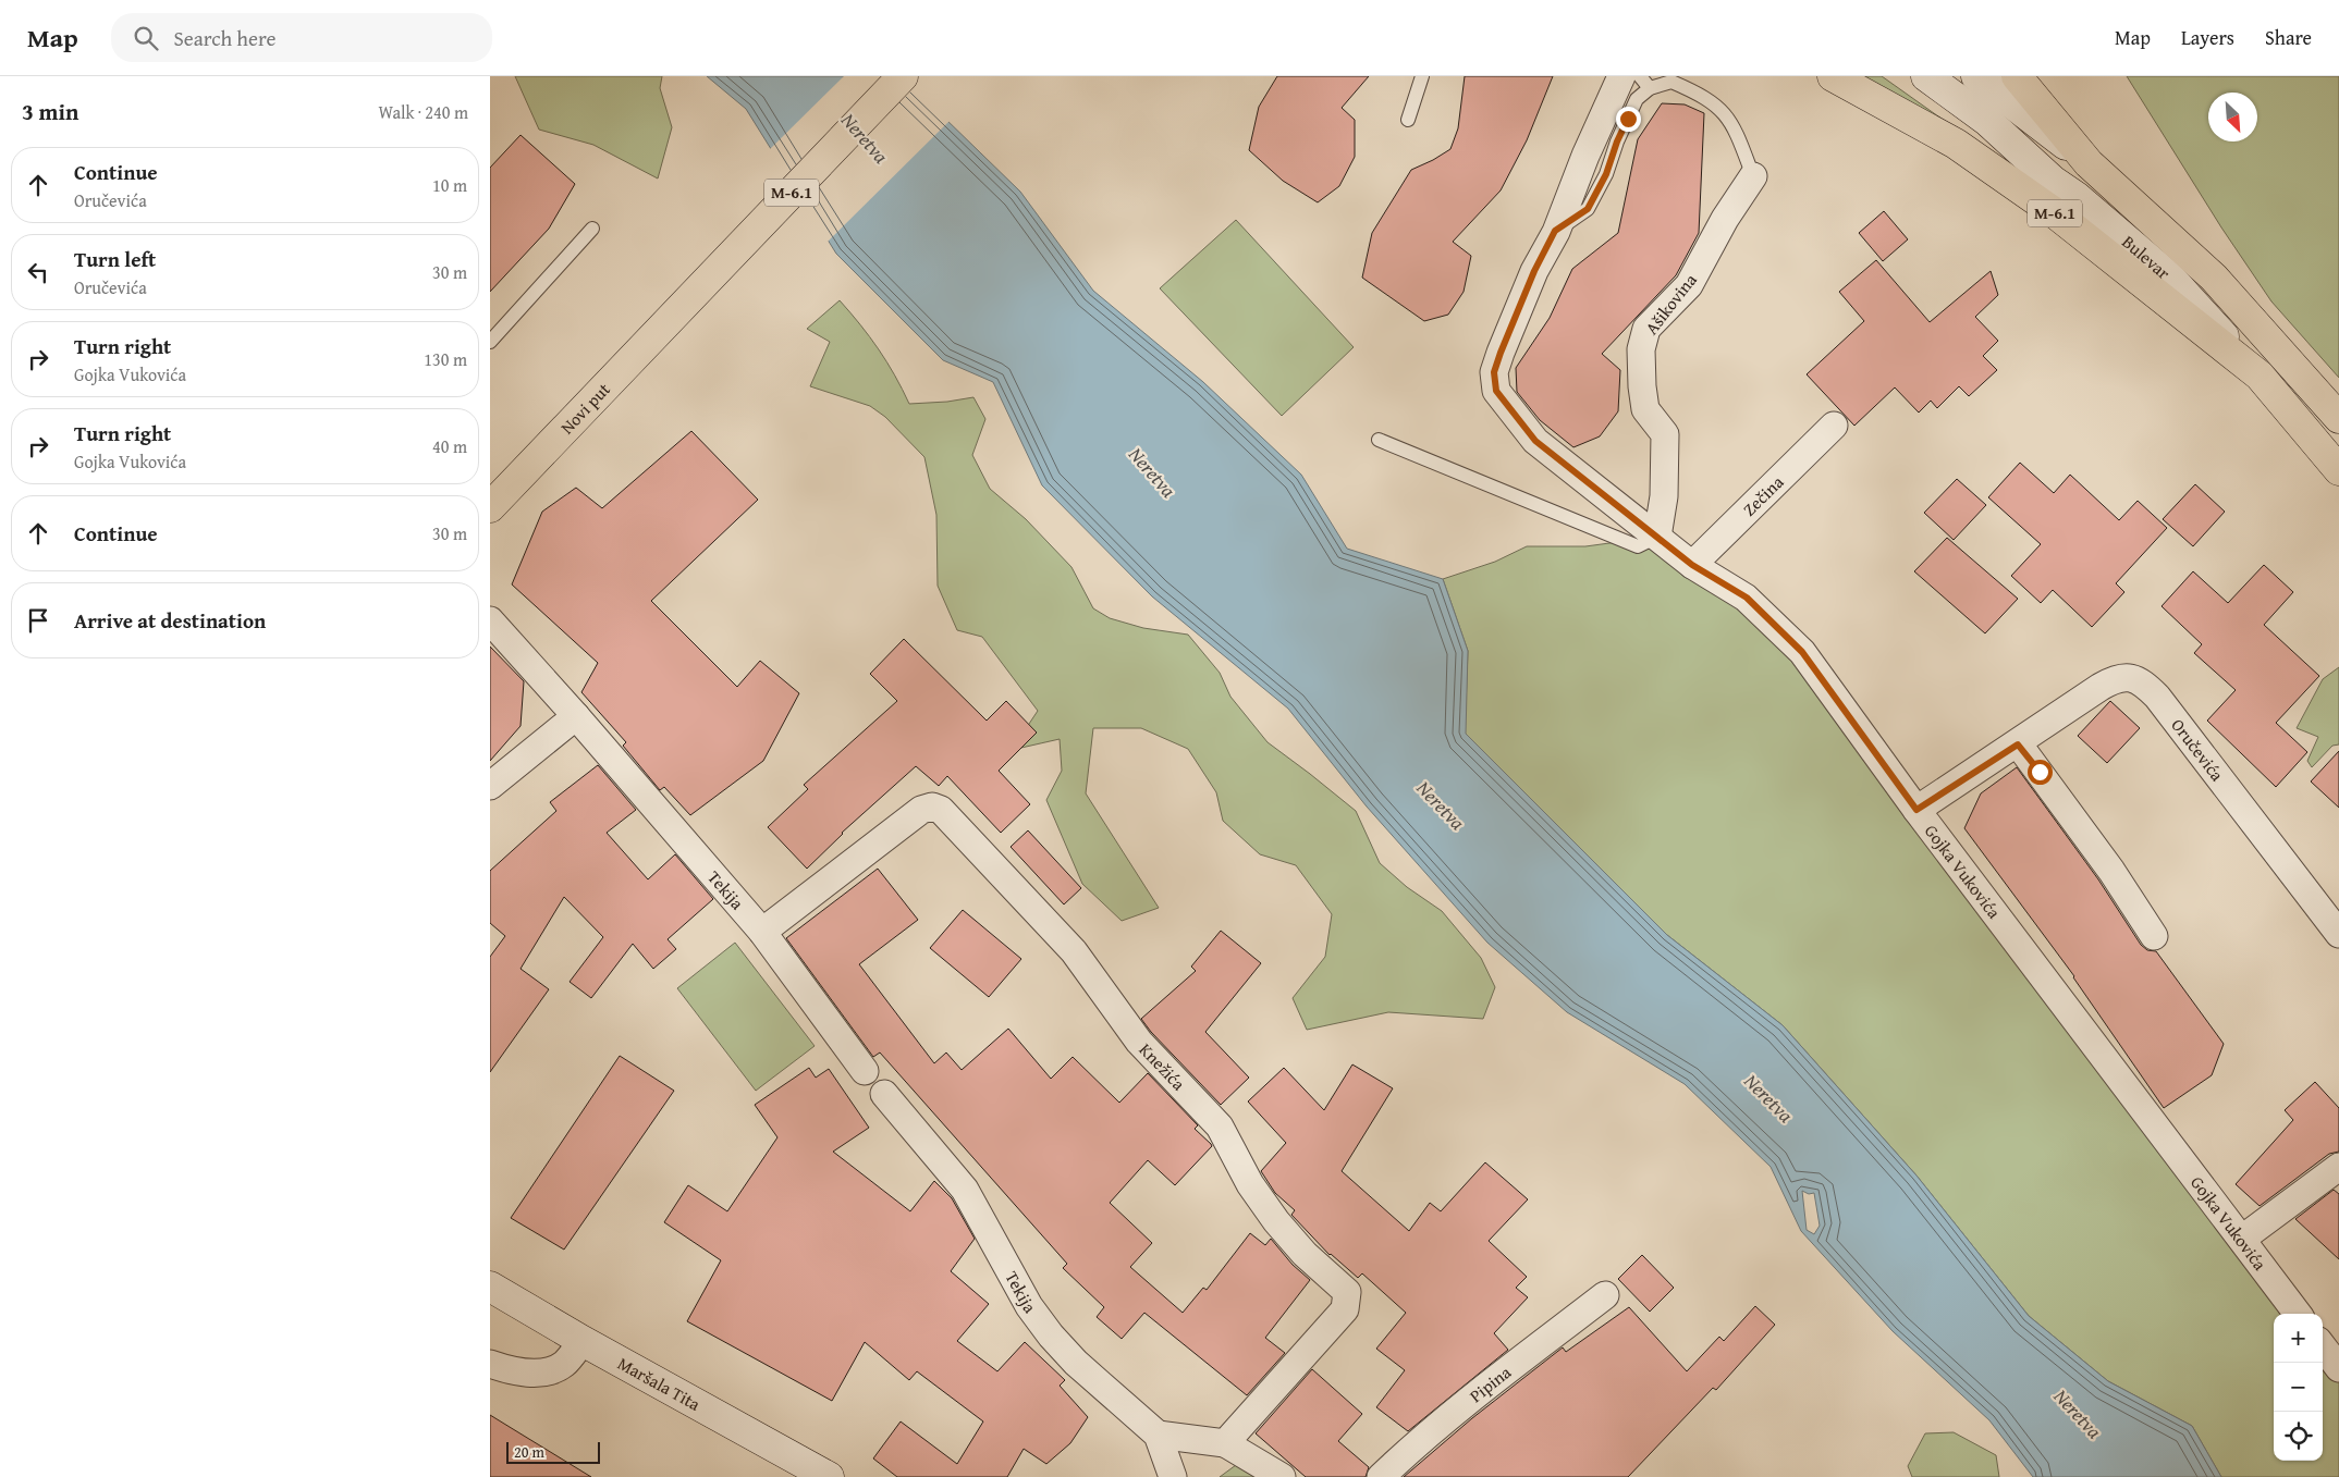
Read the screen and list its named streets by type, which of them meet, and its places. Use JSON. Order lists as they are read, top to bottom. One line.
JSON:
{"streets":{"main road":["M-6.1","Bulevar","Novi put","Maršala Tita"],"street":["Ašikovina","Zečina","Oručevića","Gojka Vukovića","Tekija","Knežića","Pipina"]},"crossings":[["M-6.1","Bulevar"],["Ašikovina","Gojka Vukovića"],["Zečina","Gojka Vukovića"],["Oručevića","Gojka Vukovića"],["Tekija","Knežića"]],"water":["Neretva"],"scale_bar":"20 m","north":"bottom right","page":{"header":"Map","search":"Search here","nav":["Map","Layers","Share"],"heading":["3 min","Walk · 240 m"],"list":[["Continue","Oručevića","10 m"],["Turn left","Oručevića","30 m"],["Turn right","Gojka Vukovića","130 m"],["Turn right","Gojka Vukovića","40 m"],["Continue","30 m"],"Arrive at destination"],"map_buttons":["+","−"],"scale":"20 m"}}
